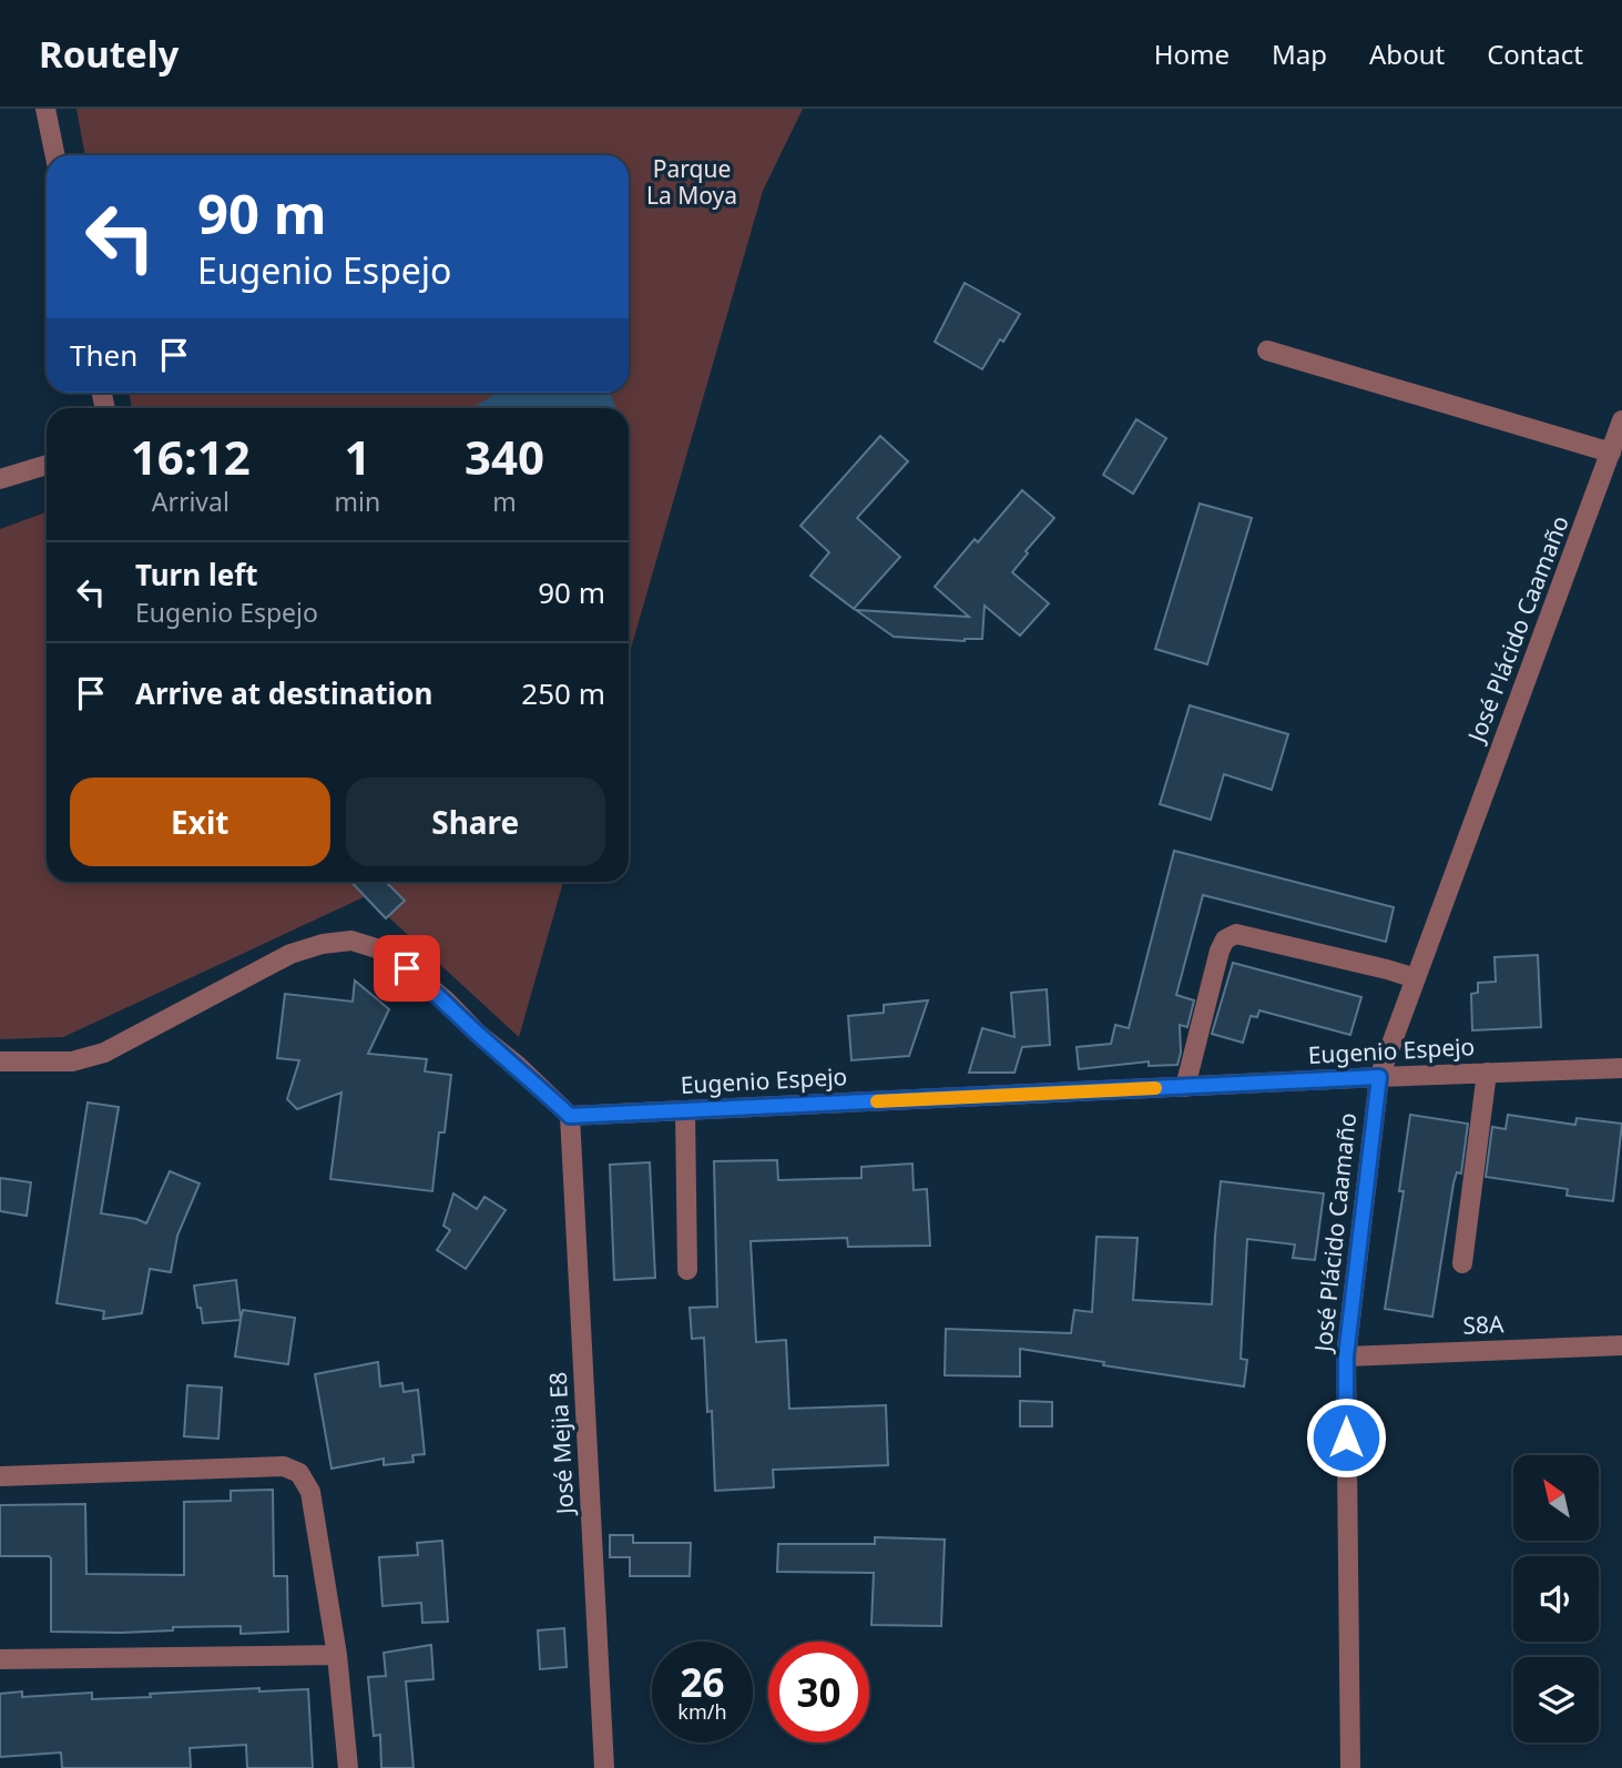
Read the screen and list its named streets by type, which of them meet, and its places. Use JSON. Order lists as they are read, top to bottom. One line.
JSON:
{"streets":{"street":["José Plácido Caamaño","Eugenio Espejo","S8A","José Mejia E8"]},"crossings":[["José Plácido Caamaño","Eugenio Espejo"],["José Plácido Caamaño","S8A"],["Eugenio Espejo","José Mejia E8"]],"parks":["Parque La Moya"],"north":"top left","page":{"header":"Routely","nav":["Home","Map","About","Contact"],"turn":["90 m","Eugenio Espejo"],"then":"Then","eta":["16:12","Arrival","1","min","340","m"],"list":[{"name":"Turn left","note":"Eugenio Espejo","value":"90 m"},{"name":"Arrive at destination","value":"250 m"}],"buttons":["Exit","Share"],"speed":"26 km/h","limit":"30"}}
